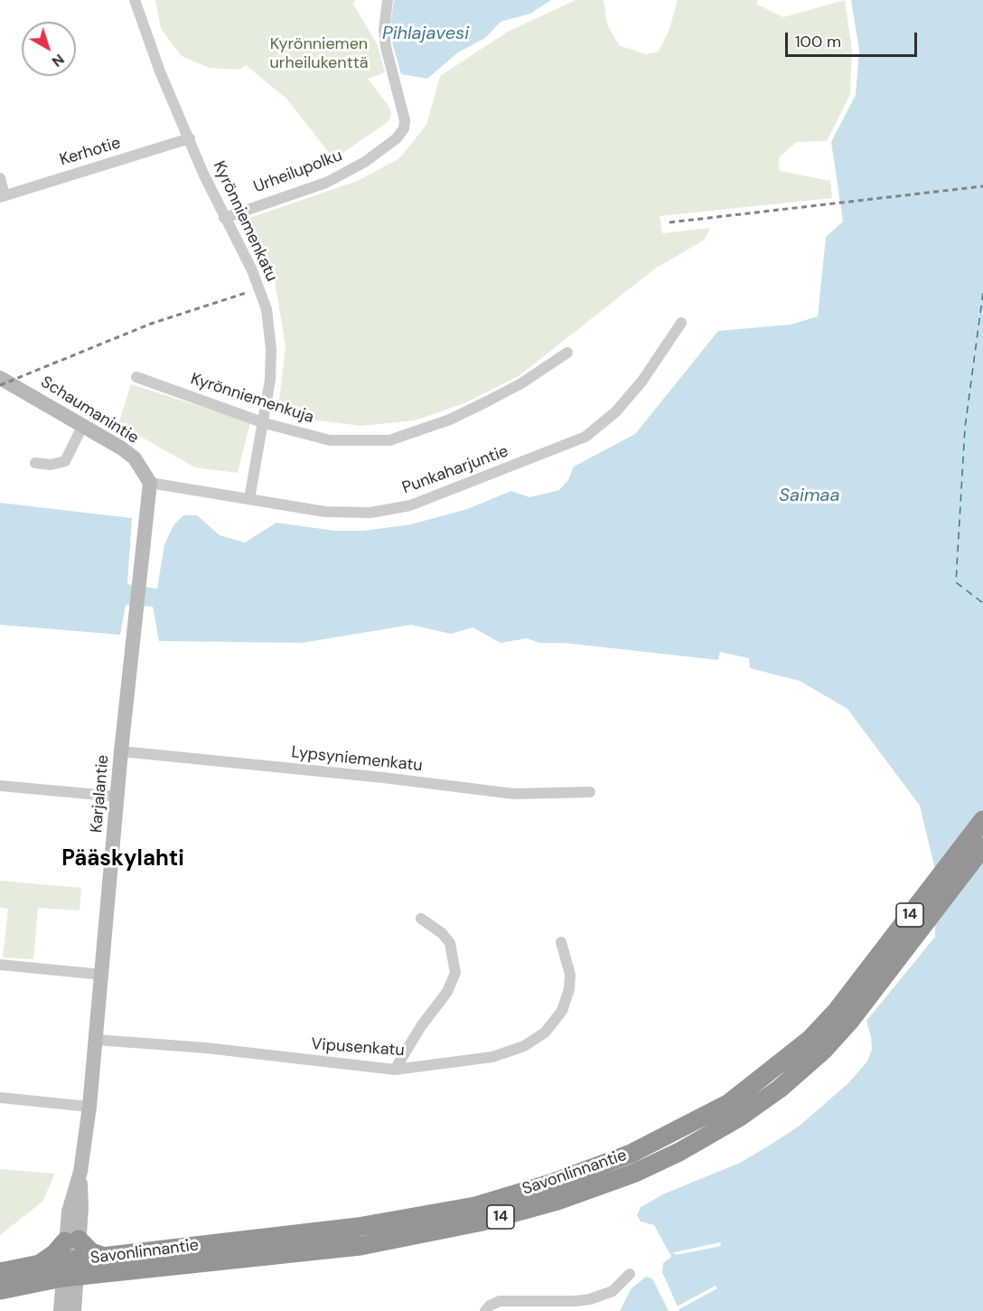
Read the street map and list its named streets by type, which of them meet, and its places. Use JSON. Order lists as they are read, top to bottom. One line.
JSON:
{"streets":{"highway":["14","Savonlinnantie"],"street":["Kerhotie","Urheilupolku","Kyrönniemenkatu","Kyrönniemenkuja","Schaumanintie","Punkaharjuntie","Lypsyniemenkatu","Karjalantie","Vipusenkatu"]},"crossings":[["Kerhotie","Kyrönniemenkatu"],["Urheilupolku","Kyrönniemenkatu"],["Kyrönniemenkatu","Kyrönniemenkuja"],["Kyrönniemenkatu","Punkaharjuntie"],["Schaumanintie","Punkaharjuntie"],["Schaumanintie","Karjalantie"],["Punkaharjuntie","Karjalantie"],["Lypsyniemenkatu","Karjalantie"],["Karjalantie","Vipusenkatu"],["Karjalantie","Savonlinnantie"]],"districts":["Pääskylahti"],"water":["Pihlajavesi","Saimaa"],"parks":["Kyrönniemen urheilukenttä"],"scale_bar":"100 m","north":"bottom right"}
